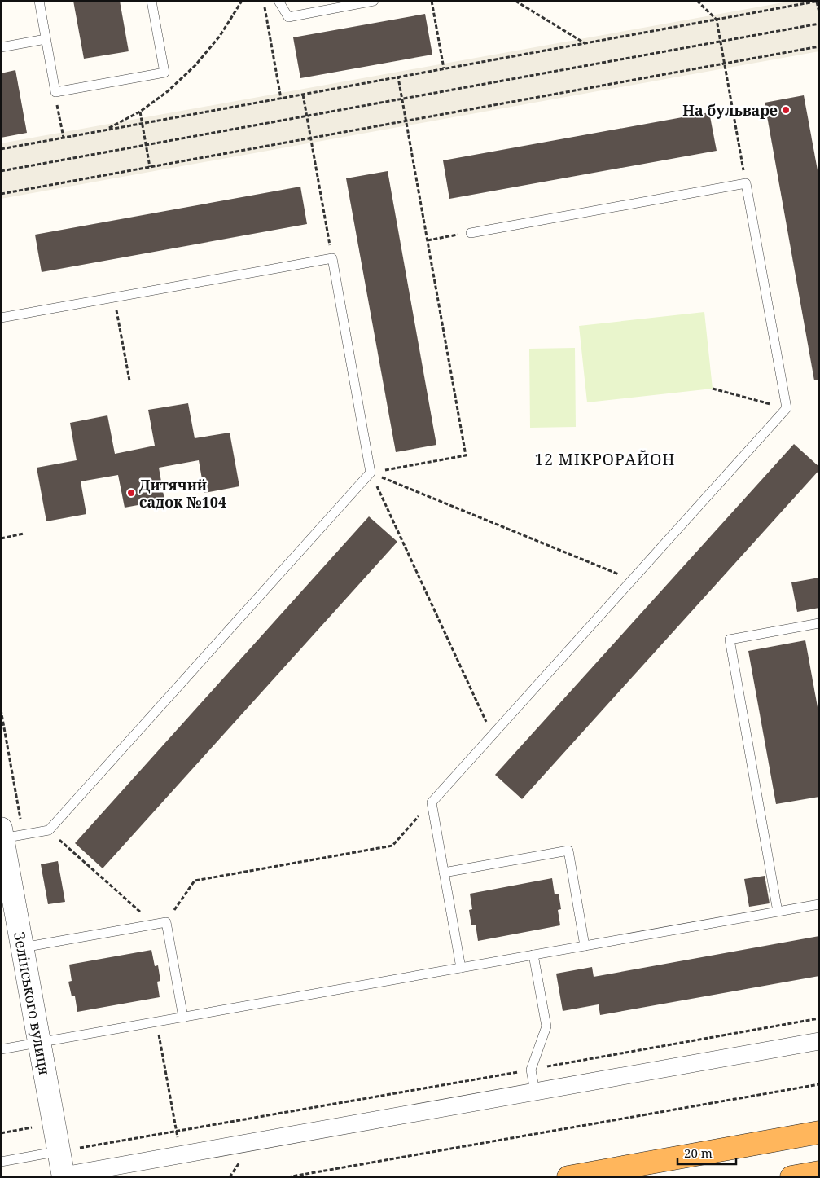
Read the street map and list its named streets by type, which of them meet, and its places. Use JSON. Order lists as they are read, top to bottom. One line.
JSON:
{"streets":{"street":["Зелінського вулиця"]},"districts":["12 МІКРОРАЙОН"],"places":["На бульваре","Дитячий садок №104"],"scale_bar":"20 m"}
